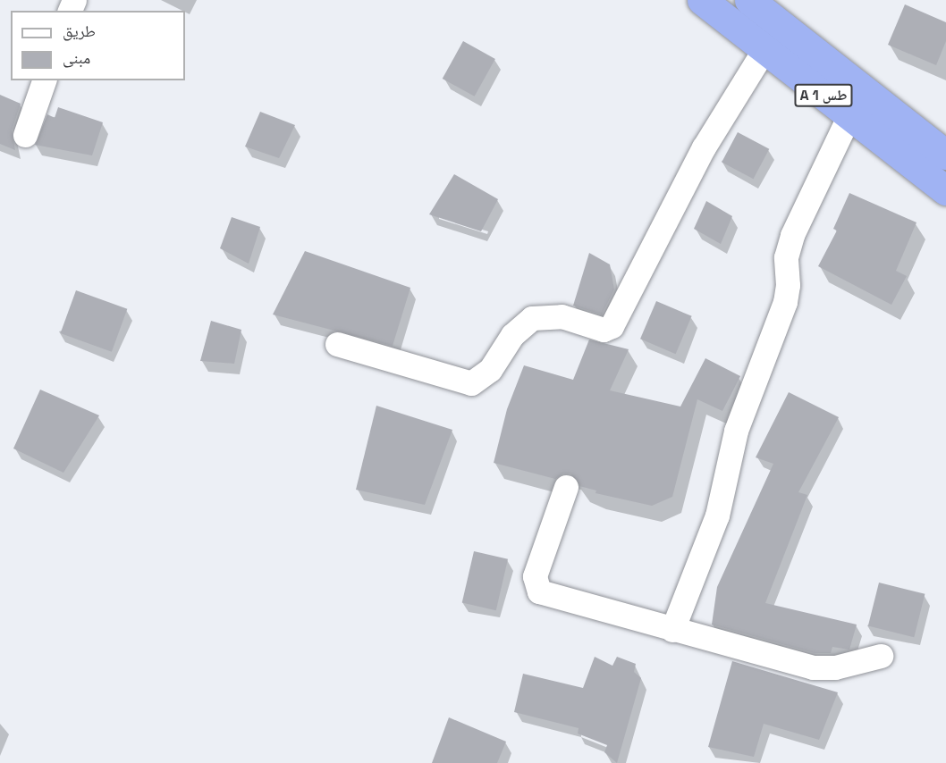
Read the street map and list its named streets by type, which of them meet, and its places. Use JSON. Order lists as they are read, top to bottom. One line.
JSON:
{"streets":{"highway":["A 1 طس"]},"legend":["طريق","مبنى"]}
